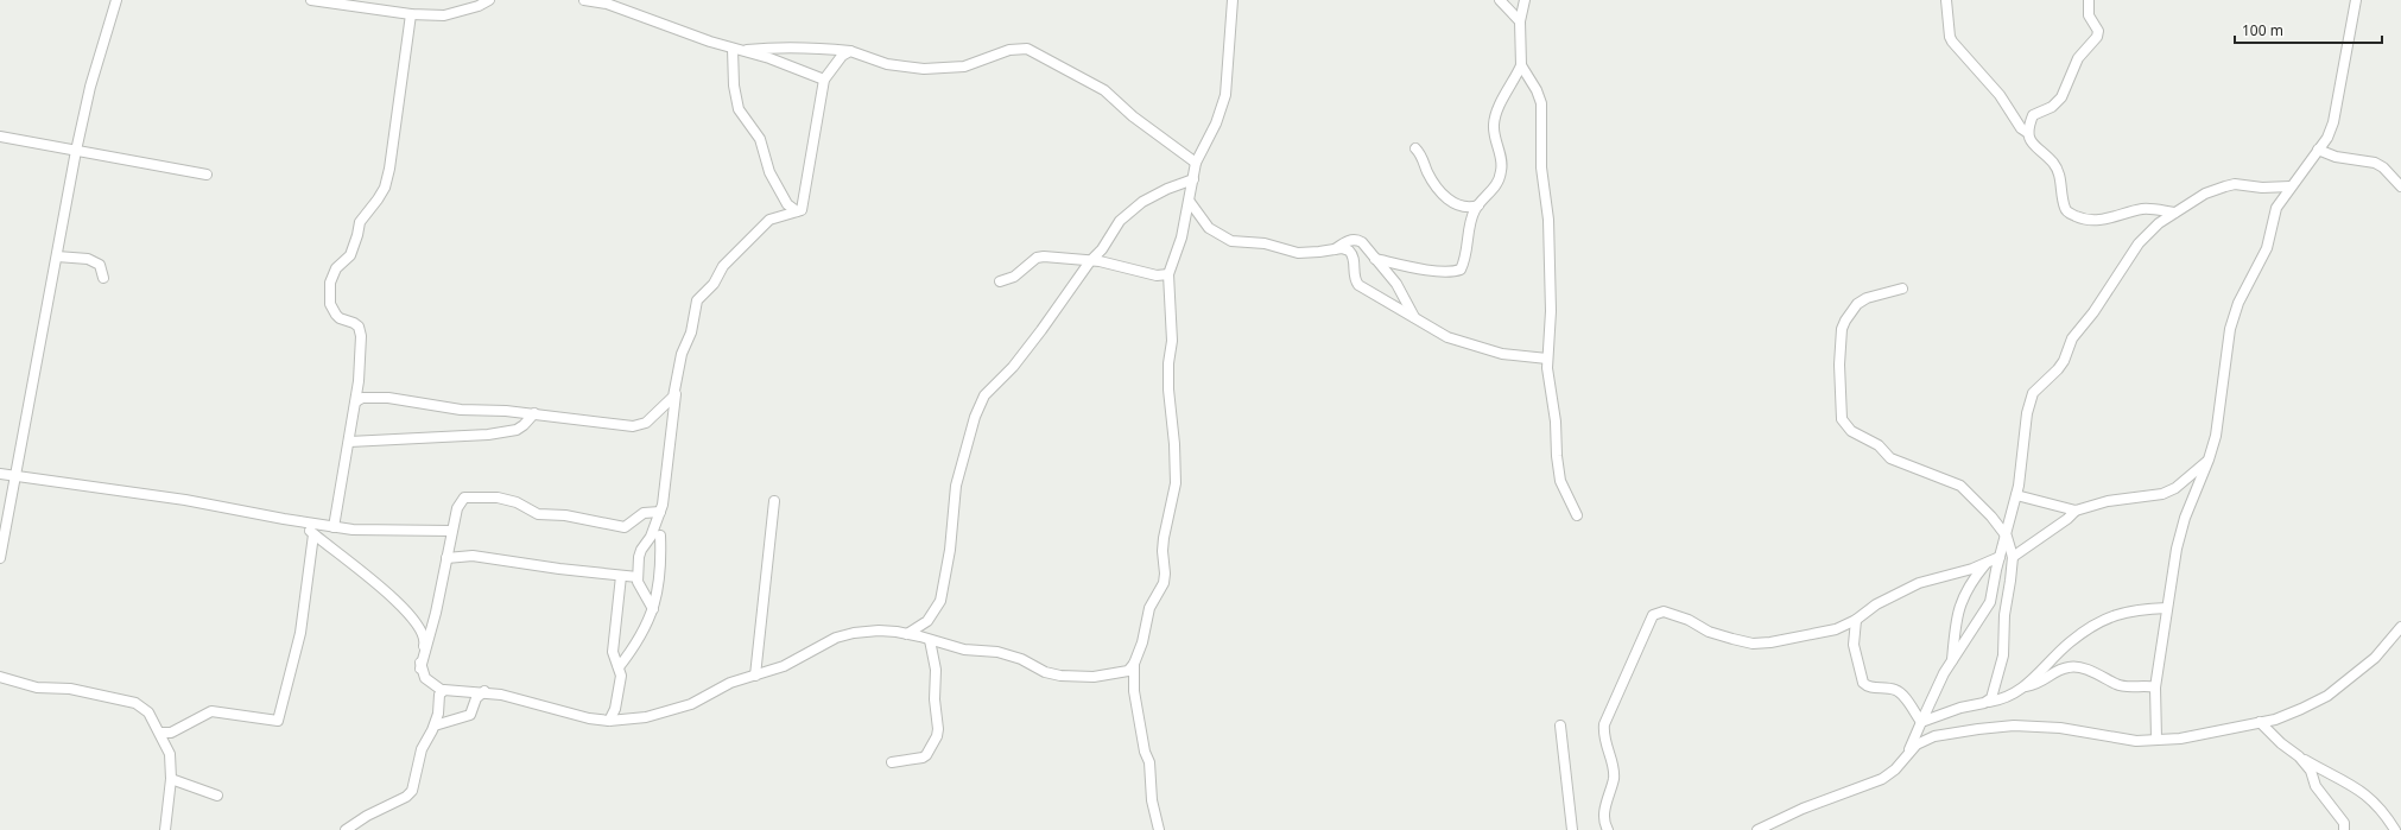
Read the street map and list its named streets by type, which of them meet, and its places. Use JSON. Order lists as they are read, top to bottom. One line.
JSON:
{"scale_bar":"100 m"}
